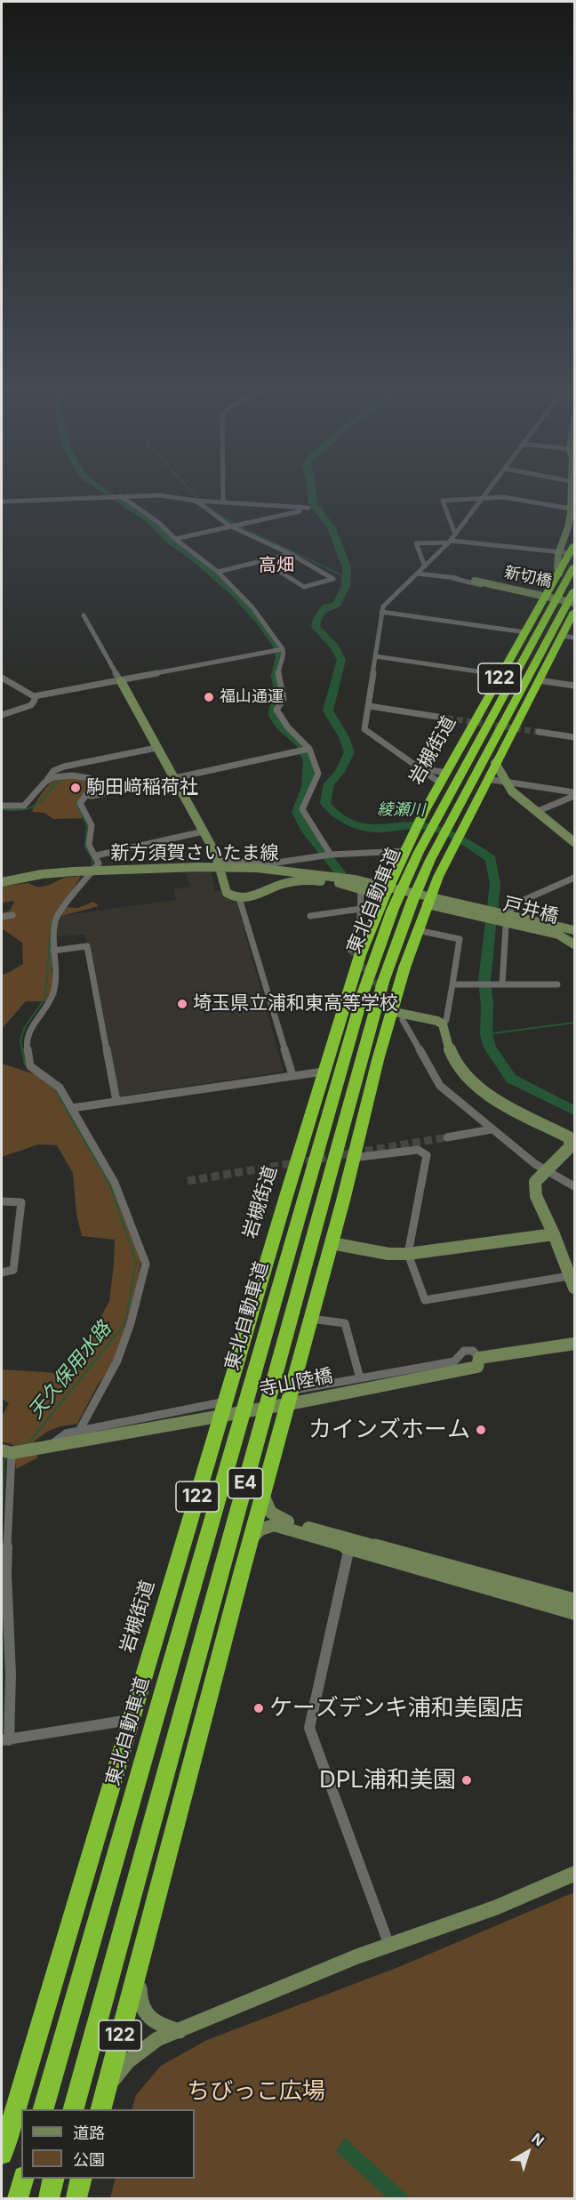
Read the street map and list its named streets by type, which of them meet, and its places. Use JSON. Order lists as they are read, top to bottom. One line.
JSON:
{"streets":{"highway":["122","岩槻街道","東北自動車道","E4"],"street":["新切橋","新方須賀さいたま線","戸井橋","寺山陸橋"]},"crossings":[["122","戸井橋"],["岩槻街道","東北自動車道"]],"districts":["高畑"],"water":["綾瀬川","天久保用水路"],"parks":["ちびっこ広場"],"places":["福山通運","駒田﨑稲荷社","埼玉県立浦和東高等学校","カインズホーム","ケーズデンキ浦和美園店","DPL浦和美園"],"legend":["道路","公園"],"north":"top right"}
